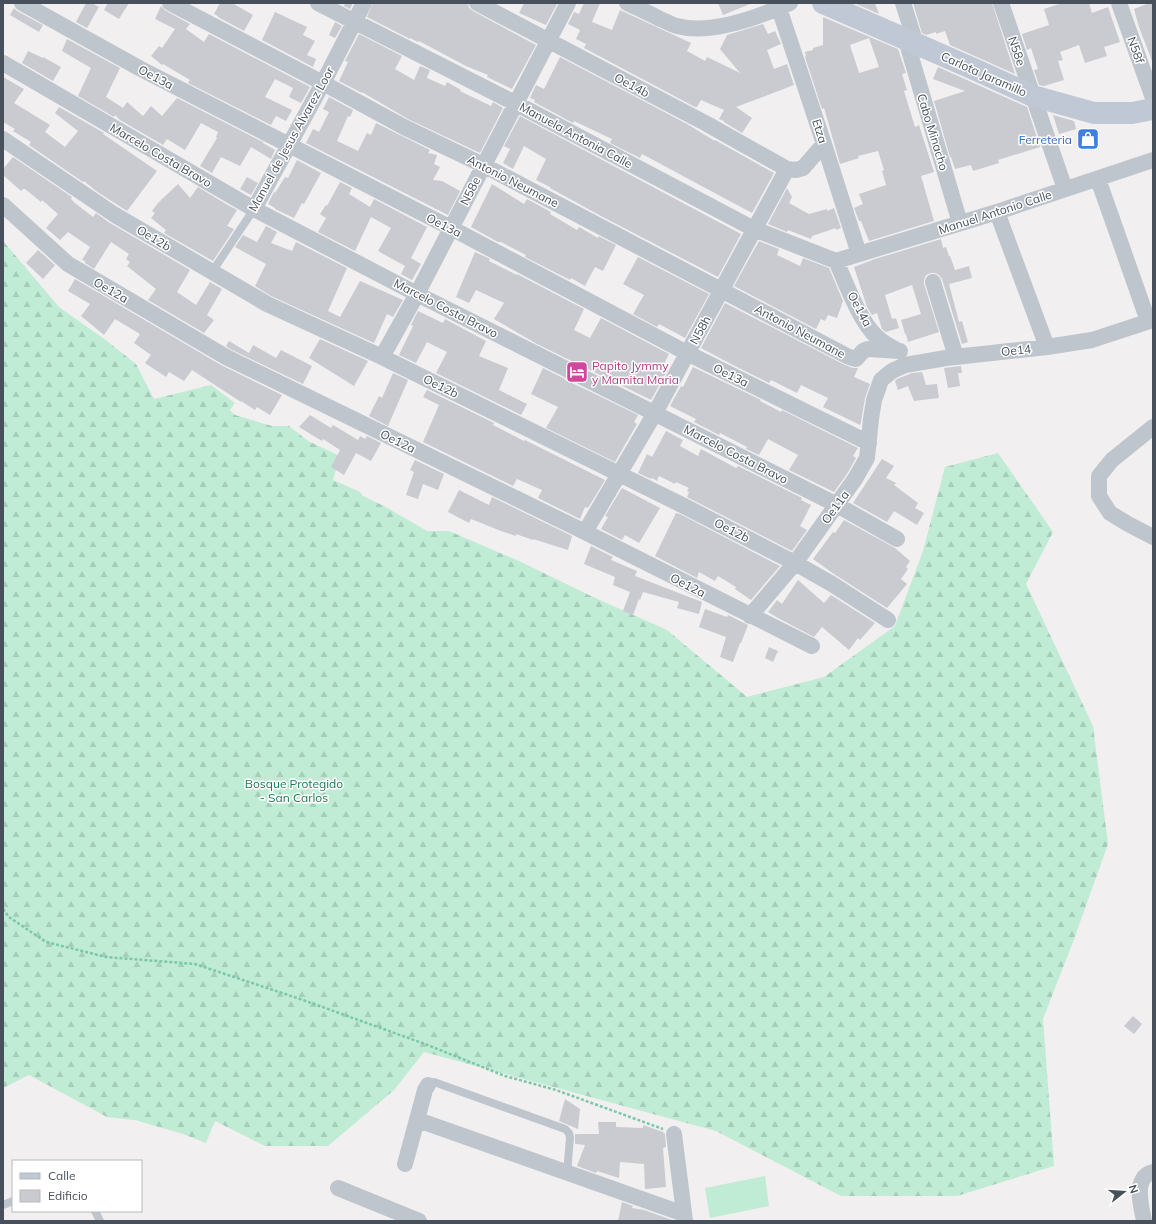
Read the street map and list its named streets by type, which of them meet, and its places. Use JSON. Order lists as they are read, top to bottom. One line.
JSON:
{"streets":{"street":["N58f","N58e","Carlota Jaramillo","Oe13a","Oe14b","Etza","Cabo Minacho","Manuela Antonia Calle","Manuel de Jesus Alvarez Loor","Marcelo Costa Bravo","Antonio Neumane","Manuel Antonio Calle","Oe12b","Oe12a","Oe14a","N58h","Oe14","Oe11a"]},"crossings":[["N58e","Carlota Jaramillo"],["N58e","Oe13a"],["N58e","Oe14b"],["N58e","Manuela Antonia Calle"],["N58e","Marcelo Costa Bravo"],["N58e","Antonio Neumane"],["N58e","Manuel Antonio Calle"],["N58e","Oe12b"],["Carlota Jaramillo","Cabo Minacho"],["Oe13a","Manuel de Jesus Alvarez Loor"],["Oe13a","N58h"],["Oe13a","Oe11a"],["Oe14b","N58h"],["Etza","Manuel Antonio Calle"],["Cabo Minacho","Manuel Antonio Calle"],["Manuela Antonia Calle","Manuel de Jesus Alvarez Loor"],["Manuela Antonia Calle","Manuel Antonio Calle"],["Manuela Antonia Calle","Oe14a"],["Manuela Antonia Calle","N58h"],["Manuel de Jesus Alvarez Loor","Marcelo Costa Bravo"],["Manuel de Jesus Alvarez Loor","Antonio Neumane"],["Manuel de Jesus Alvarez Loor","Oe12b"],["Marcelo Costa Bravo","N58h"],["Marcelo Costa Bravo","Oe11a"],["Antonio Neumane","Oe14a"],["Antonio Neumane","N58h"],["Manuel Antonio Calle","Oe14a"],["Oe12b","N58h"],["Oe12b","Oe11a"],["Oe12a","N58h"],["Oe12a","Oe11a"],["Oe14a","Oe14"],["Oe14","Oe11a"]],"parks":["Bosque Protegido - San Carlos"],"places":{"shop":["Ferreteria"],"hotel":["Papito Jymmy y Mamita Maria"]},"legend":["Calle","Edificio"],"north":"right"}
